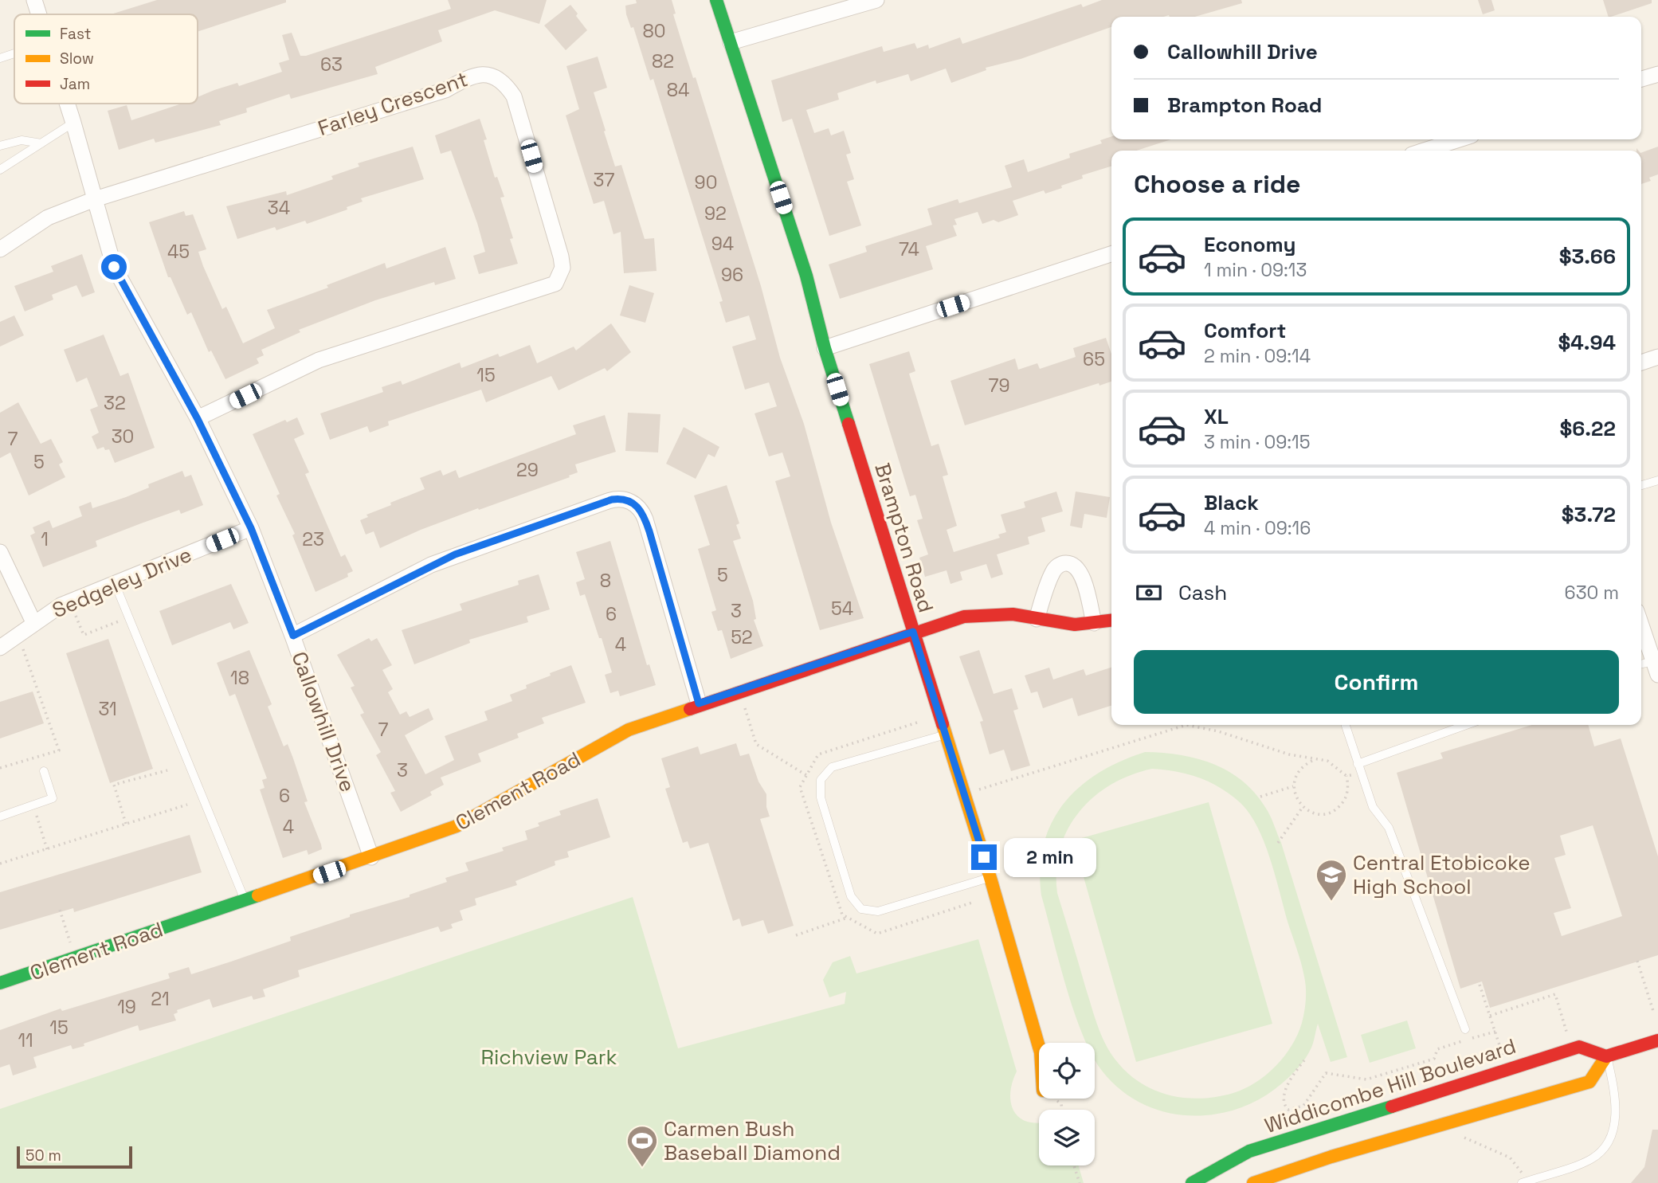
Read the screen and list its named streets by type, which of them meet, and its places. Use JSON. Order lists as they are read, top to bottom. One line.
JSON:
{"streets":{"street":["Farley Crescent","Brampton Road","Sedgeley Drive","Callowhill Drive","Clement Road","Widdicombe Hill Boulevard"]},"crossings":[["Farley Crescent","Callowhill Drive"],["Brampton Road","Clement Road"],["Sedgeley Drive","Callowhill Drive"],["Callowhill Drive","Clement Road"]],"parks":["Richview Park"],"places":{"school or university":["Central Etobicoke High School"],"sports":["Carmen Bush Baseball Diamond"]},"house_numbers":["80","82","63","84","37","90","34","92","94","74","45","96","65","15","79","32","30","7","5","29","1","23","5","8","54","3","6","52","4","18","31","7","3","6","4","21","19","15","11"],"legend":["Fast","Slow","Jam"],"scale_bar":"50 m","page":{"banner":["Callowhill Drive","Brampton Road"],"heading":"Choose a ride","list":[{"name":"Economy","note":"1 min · 09:13","value":"$3.66"},{"name":"Comfort","note":"2 min · 09:14","value":"$4.94"},{"name":"XL","note":"3 min · 09:15","value":"$6.22"},{"name":"Black","note":"4 min · 09:16","value":"$3.72"}],"pay":["Cash","630 m"],"buttons":"Confirm","bubble":"2 min","scale":"50 m"}}
